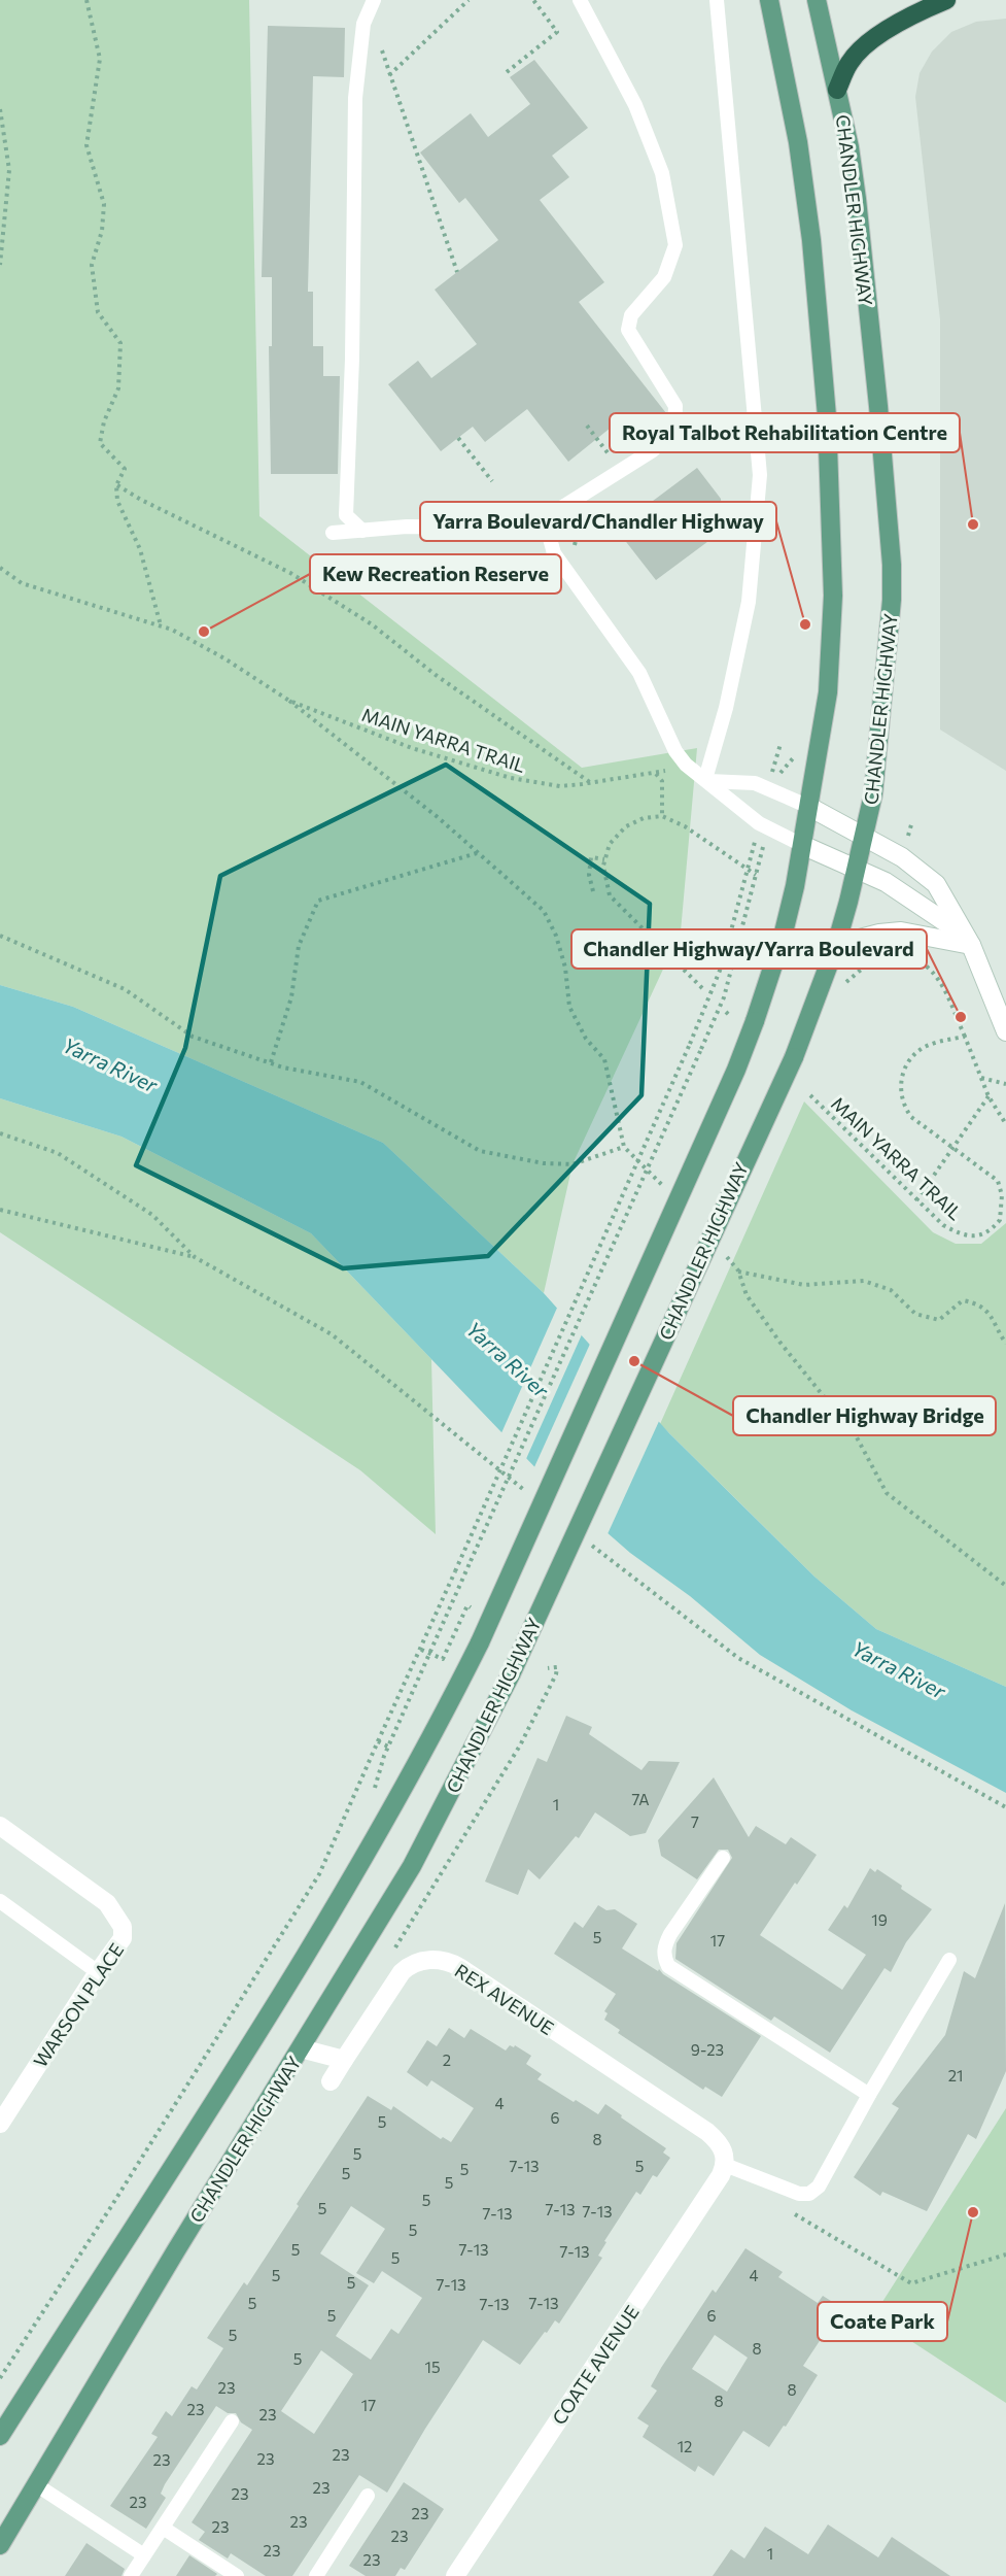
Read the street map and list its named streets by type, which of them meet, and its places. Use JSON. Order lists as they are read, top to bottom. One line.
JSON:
{"streets":{"main road":["CHANDLER HIGHWAY"],"street":["REX AVENUE","WARSON PLACE","COATE AVENUE"],"path":["MAIN YARRA TRAIL"]},"crossings":[["REX AVENUE","COATE AVENUE"]],"water":["Yarra River"],"places":["Royal Talbot Rehabilitation Centre","Yarra Boulevard/Chandler Highway","Kew Recreation Reserve","Chandler Highway/Yarra Boulevard","Chandler Highway Bridge","Coate Park"],"house_numbers":["7A","1","7","19","5","17","9-23","2","21","4","6","5","8","5","7-13","5","5","5","5","5","5","7-13","7-13","7-13","5","5","7-13","7-13","5","5","4","5","7-13","5","7-13","7-13","5","6","5","8","5","15","23","8","8","17","23","23","12","23","23","23","23","23","23","23","23","23","23","23","1","23"]}
